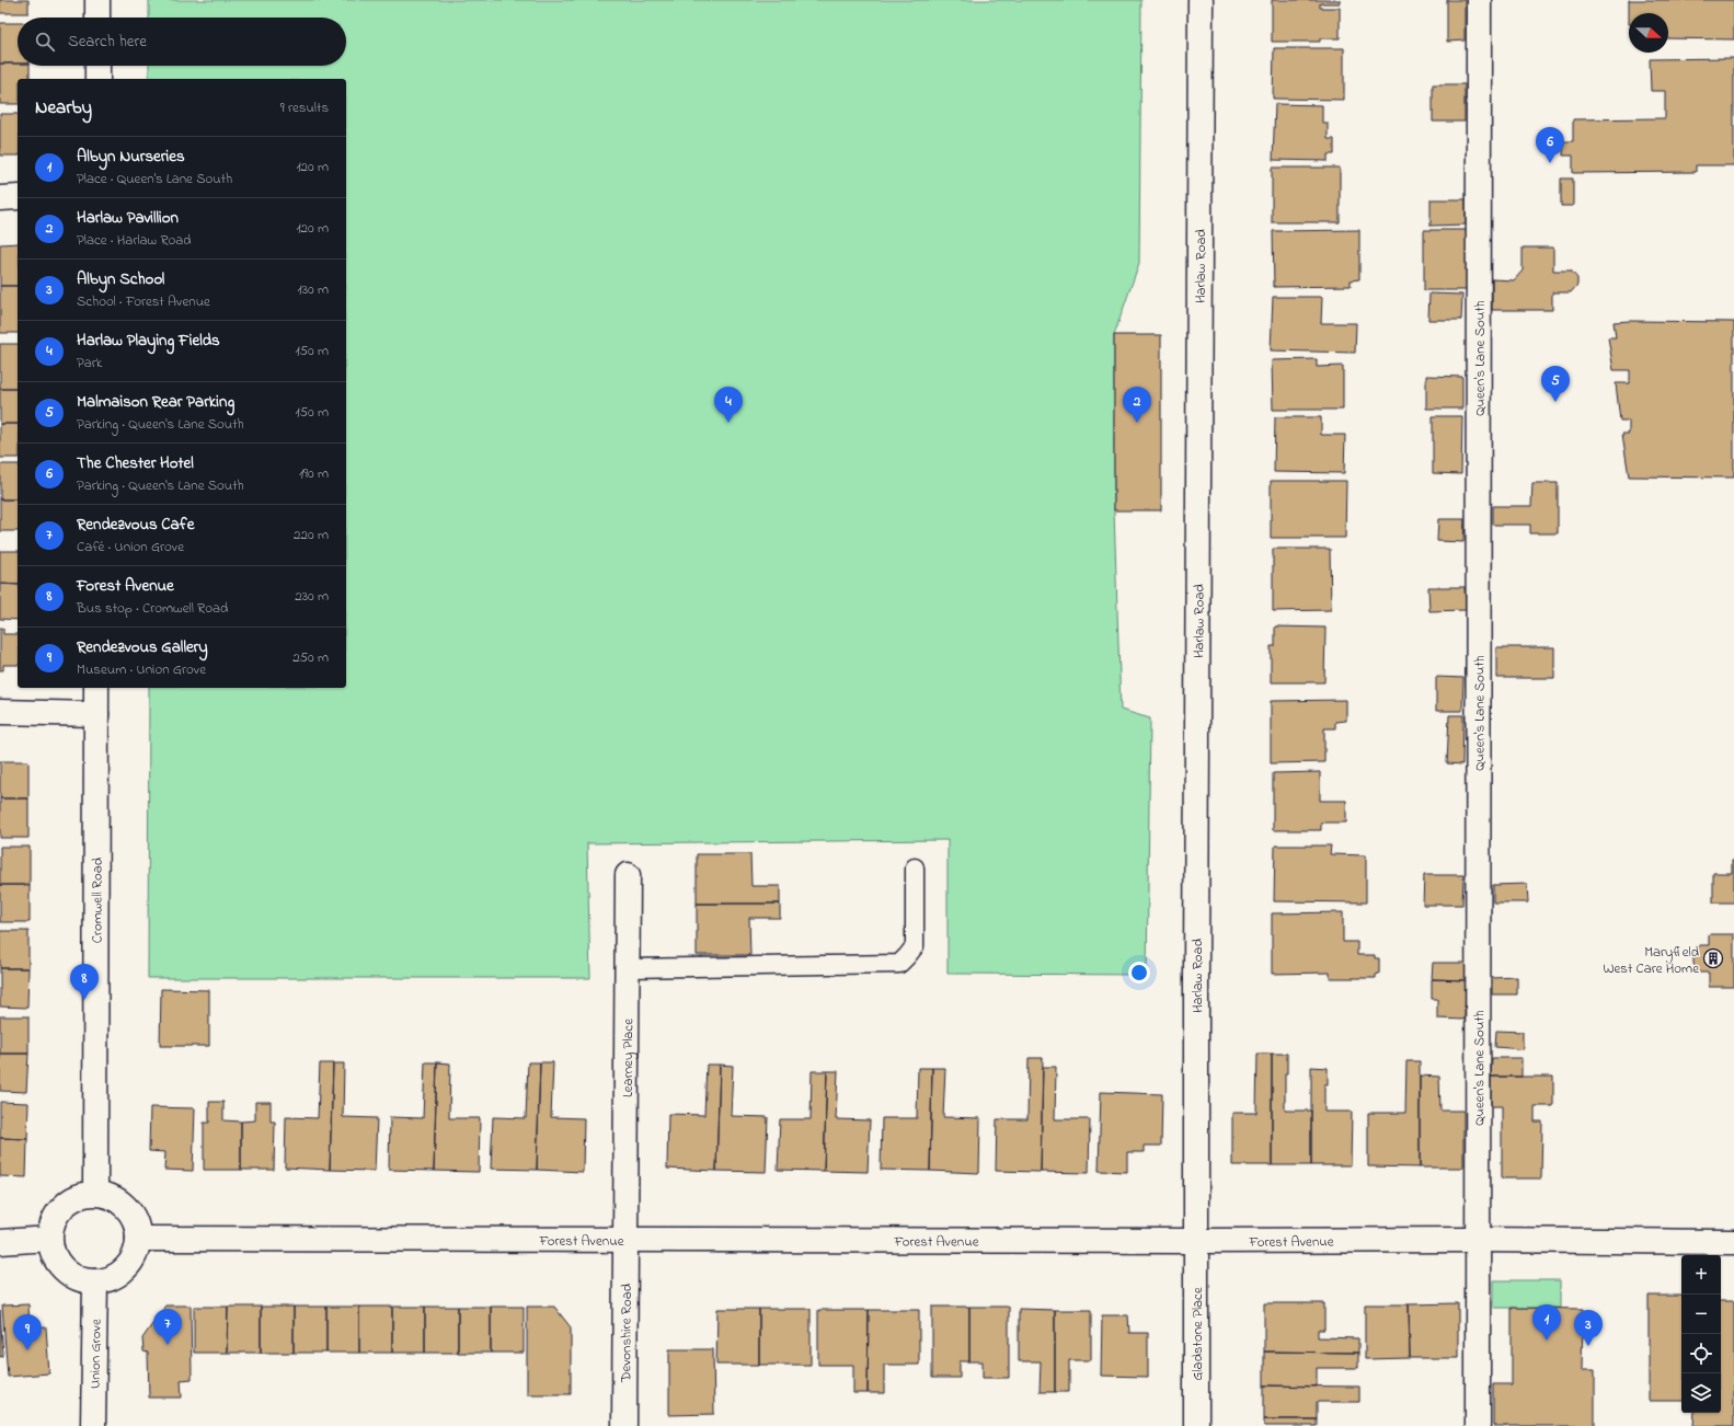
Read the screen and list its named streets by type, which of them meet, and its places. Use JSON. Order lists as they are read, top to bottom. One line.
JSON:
{"streets":{"street":["Harlaw Road","Queen's Lane South","Cromwell Road","Learney Place","Forest Avenue","Devonshire Road","Gladstone Place","Union Grove"]},"crossings":[["Harlaw Road","Forest Avenue"],["Harlaw Road","Gladstone Place"],["Queen's Lane South","Forest Avenue"],["Cromwell Road","Forest Avenue"],["Cromwell Road","Union Grove"],["Learney Place","Forest Avenue"],["Learney Place","Devonshire Road"],["Forest Avenue","Devonshire Road"],["Forest Avenue","Gladstone Place"],["Forest Avenue","Union Grove"]],"places":{"building":["Maryfield West Care Home"]},"north":"right","page":{"search":"Search here","heading":["Nearby","9 results"],"pins":["6","5","2","4","8","1","7","3","9"],"list":[{"mark":"1","name":"Albyn Nurseries","note":"Place · Queen's Lane South","value":"120 m"},{"mark":"2","name":"Harlaw Pavillion","note":"Place · Harlaw Road","value":"120 m"},{"mark":"3","name":"Albyn School","note":"School · Forest Avenue","value":"130 m"},{"mark":"4","name":"Harlaw Playing Fields","note":"Park","value":"150 m"},{"mark":"5","name":"Malmaison Rear Parking","note":"Parking · Queen's Lane South","value":"150 m"},{"mark":"6","name":"The Chester Hotel","note":"Parking · Queen's Lane South","value":"190 m"},{"mark":"7","name":"Rendezvous Cafe","note":"Café · Union Grove","value":"220 m"},{"mark":"8","name":"Forest Avenue","note":"Bus stop · Cromwell Road","value":"230 m"},{"mark":"9","name":"Rendezvous Gallery","note":"Museum · Union Grove","value":"250 m"}],"map_buttons":["+","−"]}}
